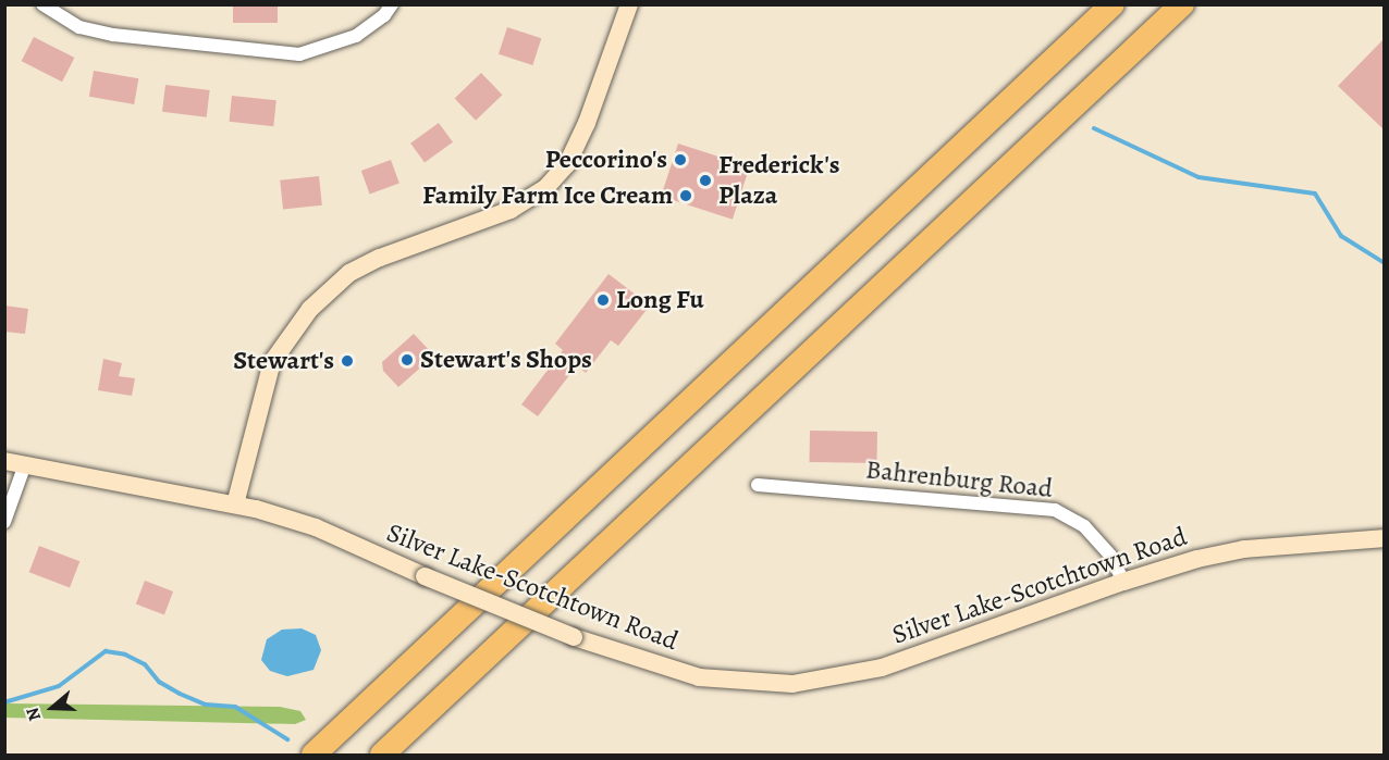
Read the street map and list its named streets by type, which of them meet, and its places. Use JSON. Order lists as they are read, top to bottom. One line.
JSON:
{"streets":{"street":["Bahrenburg Road","Silver Lake-Scotchtown Road"]},"crossings":[["Bahrenburg Road","Silver Lake-Scotchtown Road"]],"places":["Peccorino's","Frederick's Plaza","Family Farm Ice Cream","Long Fu","Stewart's Shops","Stewart's"],"north":"left"}
